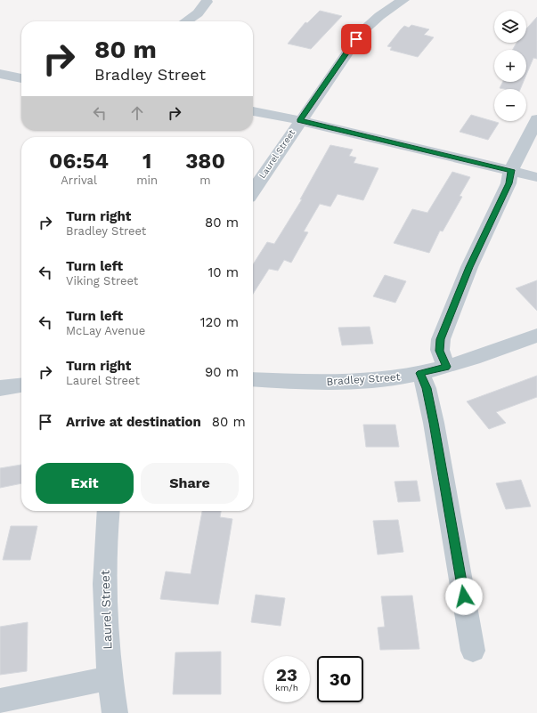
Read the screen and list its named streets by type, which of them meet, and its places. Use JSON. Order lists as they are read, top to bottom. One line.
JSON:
{"streets":{"street":["Laurel Street","Bradley Street"]},"page":{"map_buttons":["+","−"],"turn":["80 m","Bradley Street"],"eta":["06:54","Arrival","1","min","380","m"],"list":[{"name":"Turn right","note":"Bradley Street","value":"80 m"},{"name":"Turn left","note":"Viking Street","value":"10 m"},{"name":"Turn left","note":"McLay Avenue","value":"120 m"},{"name":"Turn right","note":"Laurel Street","value":"90 m"},{"name":"Arrive at destination","value":"80 m"}],"buttons":["Exit","Share"],"speed":"23 km/h","limit":"30"}}
